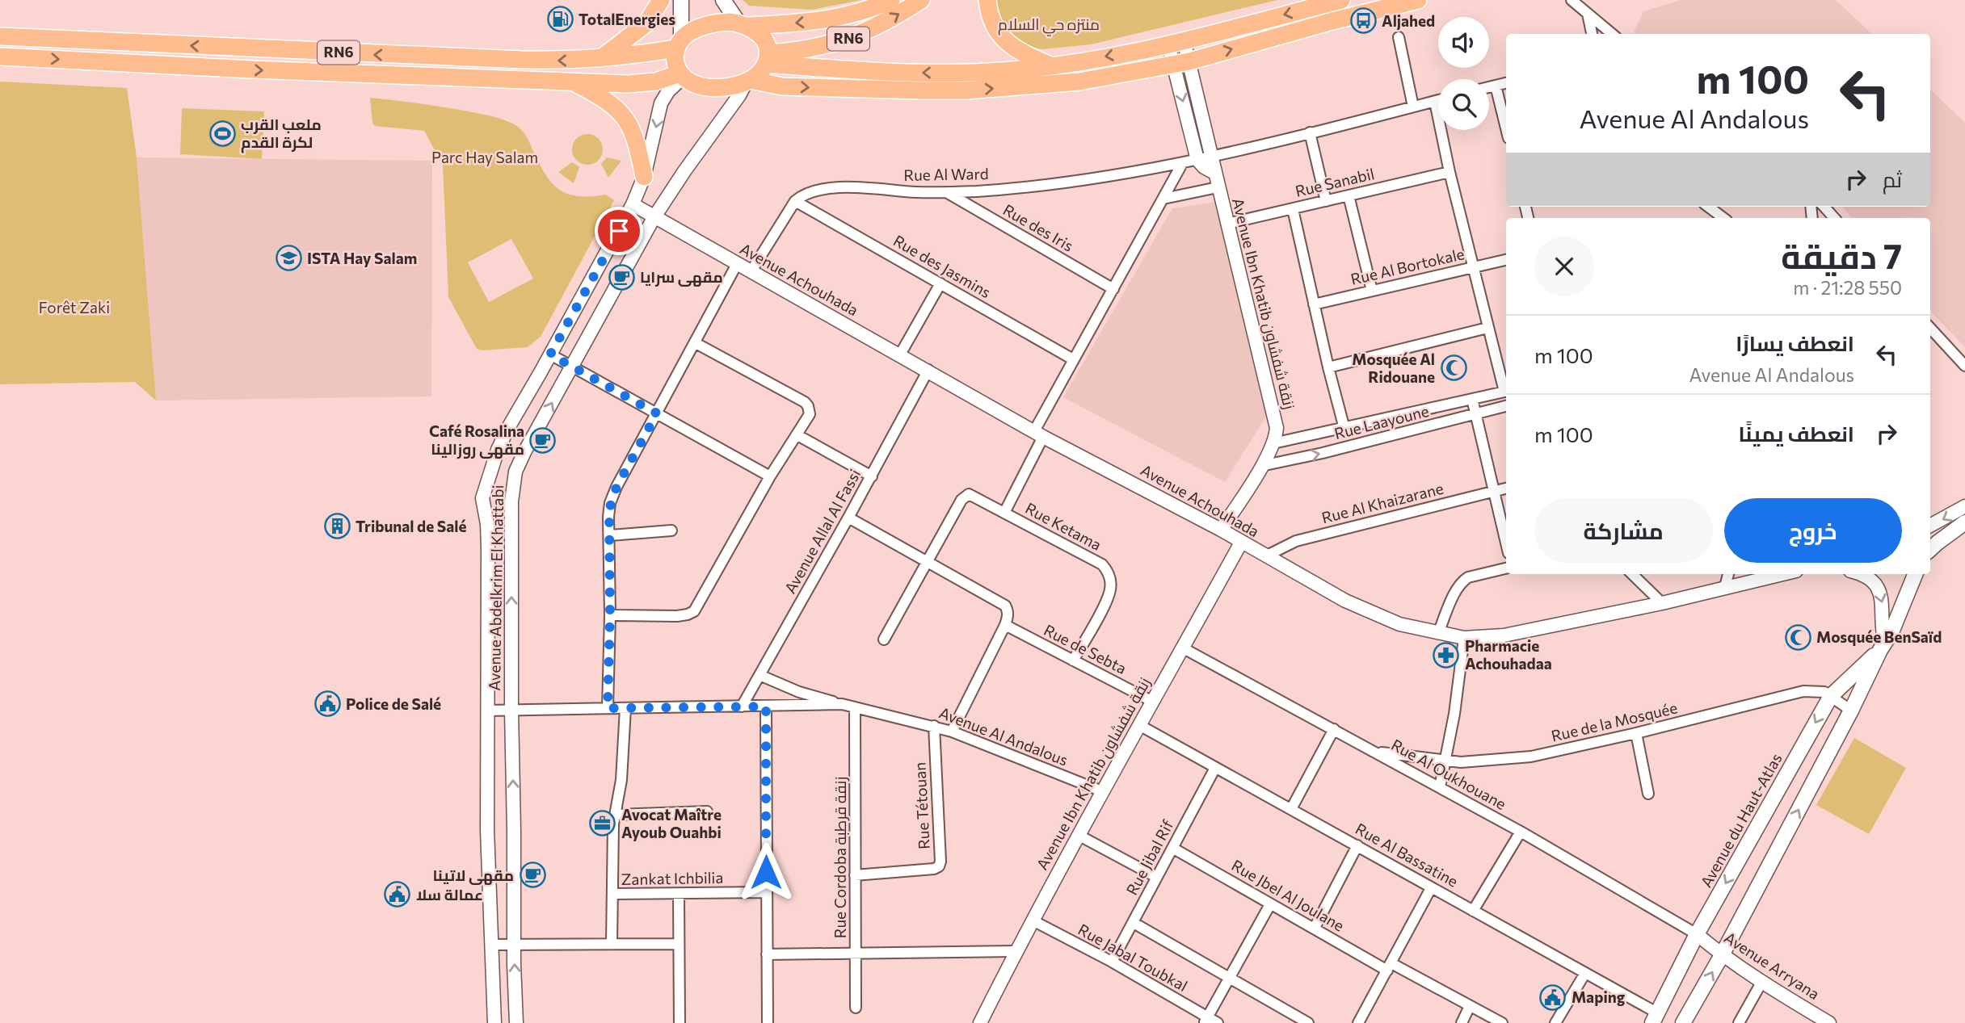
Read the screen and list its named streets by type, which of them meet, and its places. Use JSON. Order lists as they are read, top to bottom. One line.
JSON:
{"streets":{"highway":["RN6"],"main road":["Avenue du Haut-Atlas"],"street":["Rue Al Ward","Rue Sanabil","Rue des Iris","Rue des Jasmins","Rue Al Bortokale","Avenue Achouhada","Avenue Ibn Khatib زنقة شفشاون","Rue Laayoune","Rue Al Khaizarane","Rue Ketama","Avenue Allal Al Fassi","Avenue Abdelkrim El Khattabi","Rue de Sebta","Rue de la Mosquée","Avenue Al Andalous","Rue Al Oukhouane","Rue Tétouan","Rue Al Bassatine","Rue Cordoba زنقة قرطبة","Rue Jibal Rif","Zankat Ichbilia","Rue Jbel Al Joulane","Rue Jabal Toubkal","Avenue Arryana"]},"crossings":[["RN6","Avenue Abdelkrim El Khattabi"],["Rue Al Ward","Rue des Iris"],["Rue Al Ward","Rue des Jasmins"],["Rue Al Ward","Avenue Ibn Khatib زنقة شفشاون"],["Rue Sanabil","Avenue Ibn Khatib زنقة شفشاون"],["Avenue Achouhada","Avenue Ibn Khatib زنقة شفشاون"],["Avenue Achouhada","Rue Al Khaizarane"],["Avenue Achouhada","Rue Ketama"],["Avenue Achouhada","Avenue Allal Al Fassi"],["Avenue Achouhada","Avenue Abdelkrim El Khattabi"],["Avenue Ibn Khatib زنقة شفشاون","Rue Laayoune"],["Avenue Ibn Khatib زنقة شفشاون","Rue de Sebta"],["Avenue Ibn Khatib زنقة شفشاون","Avenue Al Andalous"],["Avenue Ibn Khatib زنقة شفشاون","Rue Al Oukhouane"],["Avenue Ibn Khatib زنقة شفشاون","Rue Al Bassatine"],["Avenue Ibn Khatib زنقة شفشاون","Rue Jabal Toubkal"],["Rue Ketama","Rue de Sebta"],["Avenue Allal Al Fassi","Avenue Al Andalous"],["Avenue Abdelkrim El Khattabi","Avenue Al Andalous"],["Rue de la Mosquée","Rue Al Oukhouane"],["Rue de la Mosquée","Avenue du Haut-Atlas"],["Avenue Al Andalous","Rue Tétouan"],["Avenue Al Andalous","Rue Cordoba زنقة قرطبة"],["Rue Al Oukhouane","Avenue du Haut-Atlas"],["Rue Al Oukhouane","Avenue Arryana"],["Rue Tétouan","Rue Cordoba زنقة قرطبة"],["Avenue du Haut-Atlas","Rue Al Bassatine"],["Avenue du Haut-Atlas","Avenue Arryana"],["Rue Al Bassatine","Rue Jibal Rif"],["Rue Jibal Rif","Rue Jbel Al Joulane"],["Rue Jibal Rif","Rue Jabal Toubkal"]],"parks":["منتزه حي السلام","Parc Hay Salam","Forêt Zaki"],"places":{"fuel station":["TotalEnergies"],"bus stop":["Aljahed"],"sports":["ملعب القرب لكرة القدم"],"school or university":["ISTA Hay Salam"],"cafe":["مقهى سرايا","Café Rosalina مقهى روزالينا","مقهى لاتينا"],"mosque":["Mosquée Al Ridouane","Mosquée BenSaïd"],"building":["Tribunal de Salé"],"pharmacy":["Pharmacie Achouhadaa"],"public building":["Police de Salé","عمالة سلا","Maping"],"office":["Avocat Maître Ayoub Ouahbi"]},"page":{"turn":["100 m","Avenue Al Andalous"],"then":"ثم","heading":["7 دقيقة","550 m · 21:28"],"list":[{"name":"انعطف يسارًا","note":"Avenue Al Andalous","value":"100 m"},{"name":"انعطف يمينًا","value":"100 m"}],"buttons":["خروج","مشاركة"]}}
